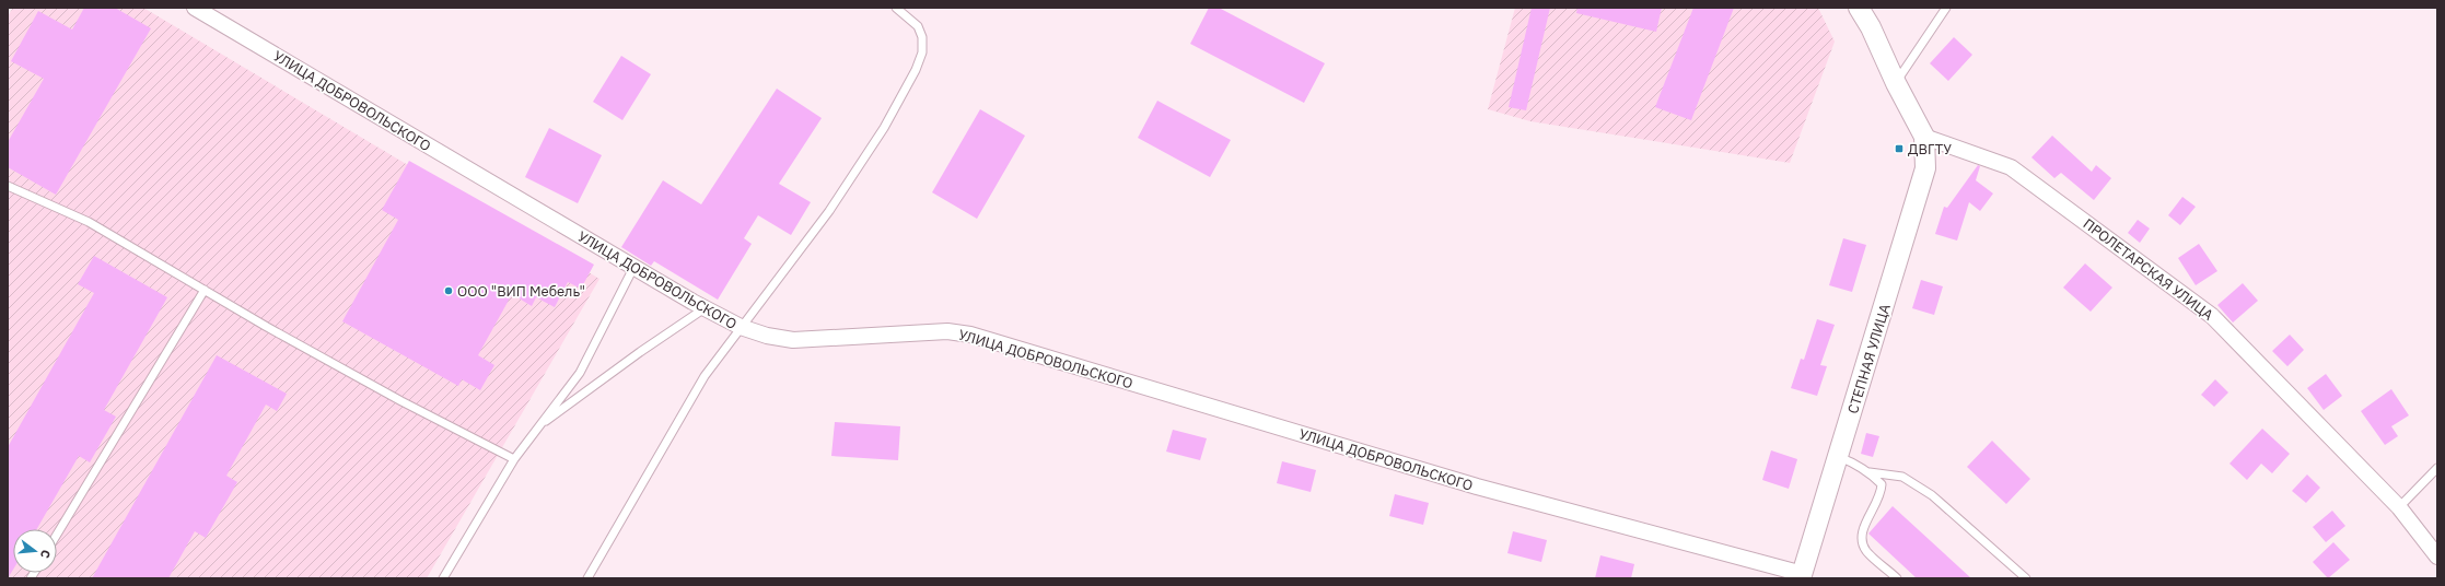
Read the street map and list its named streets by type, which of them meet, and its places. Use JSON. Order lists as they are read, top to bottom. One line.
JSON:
{"streets":{"street":["УЛИЦА ДОБРОВОЛЬСКОГО","ПРОЛЕТАРСКАЯ УЛИЦА","СТЕПНАЯ УЛИЦА"]},"crossings":[["УЛИЦА ДОБРОВОЛЬСКОГО","СТЕПНАЯ УЛИЦА"],["ПРОЛЕТАРСКАЯ УЛИЦА","СТЕПНАЯ УЛИЦА"]],"places":{"transit":["ДВГТУ"],"other":["ООО \"ВИП Мебель\""]},"north":"right"}
